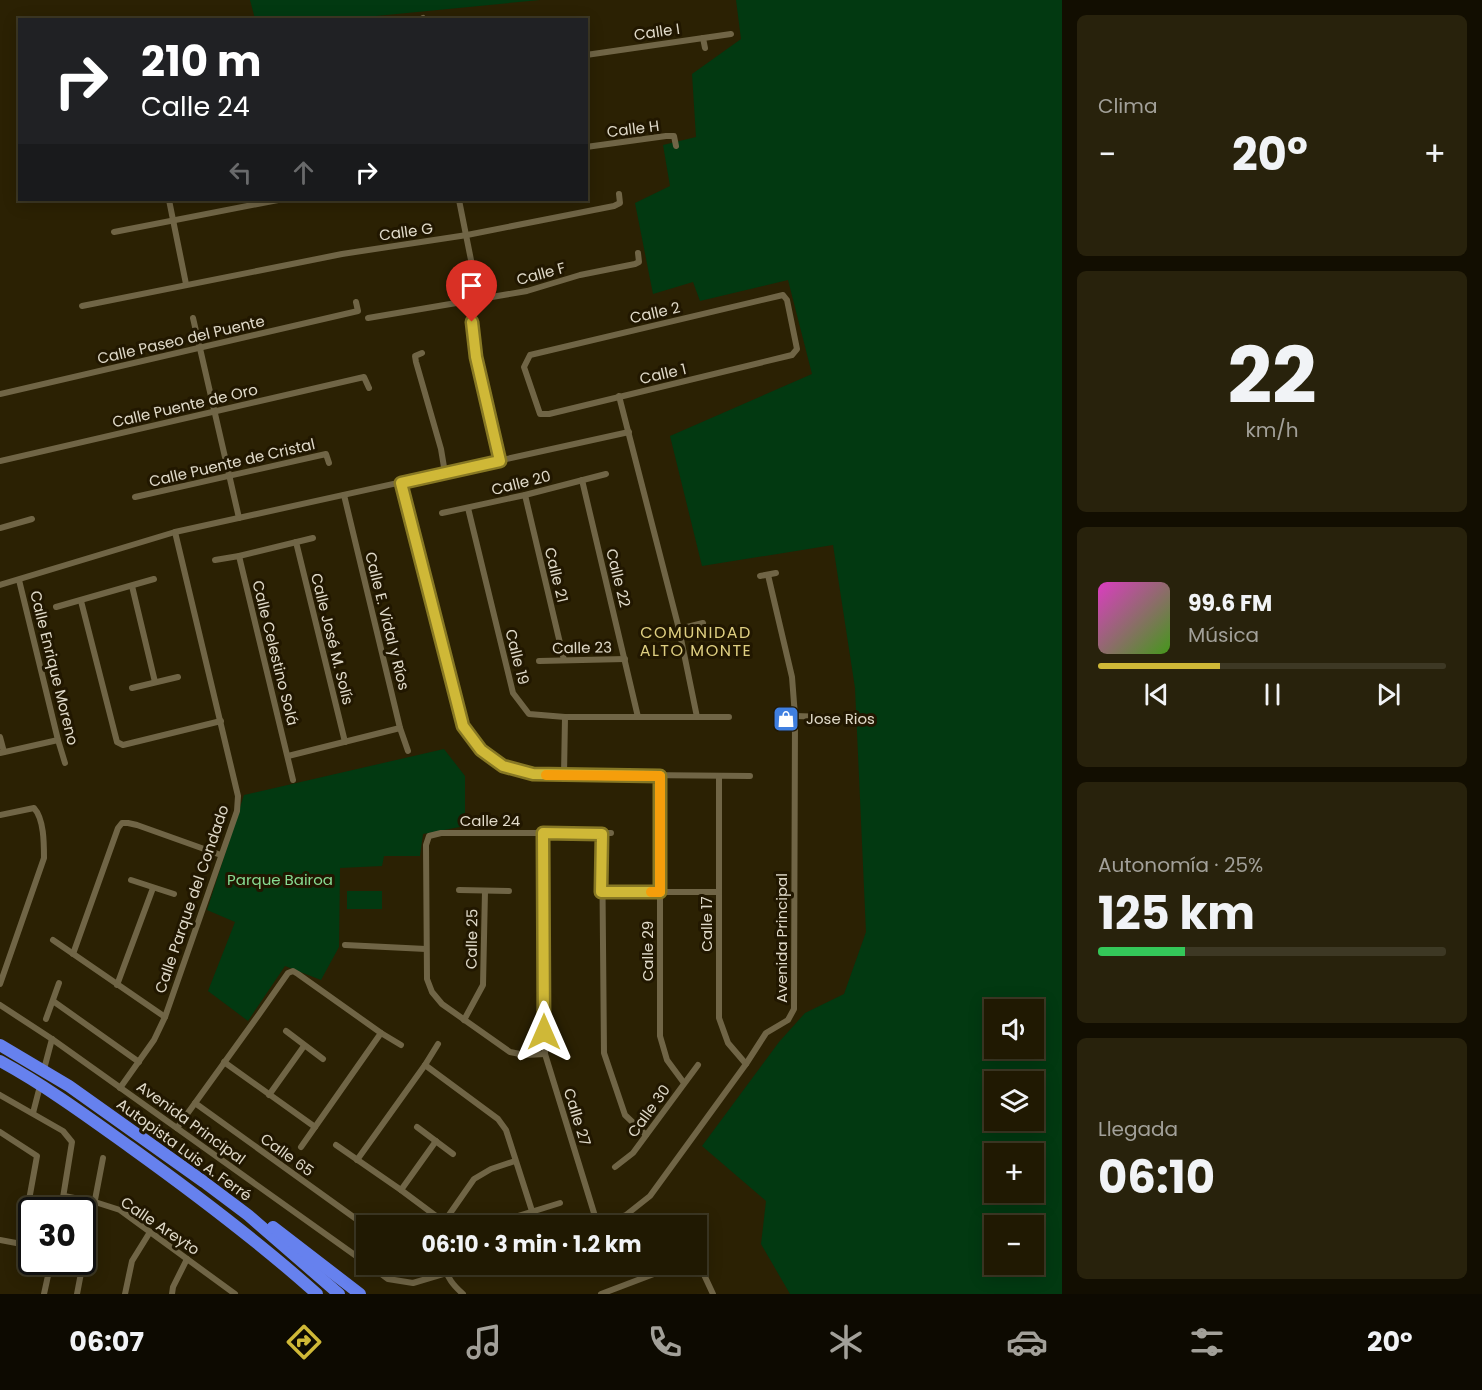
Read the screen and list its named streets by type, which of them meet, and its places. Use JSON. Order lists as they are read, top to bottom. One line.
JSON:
{"streets":{"highway":["Autopista Luis A. Ferré"],"street":["Calle I","Calle H","Calle G","Calle F","Calle 2","Calle Paseo del Puente","Calle 1","Calle Puente de Oro","Calle Puente de Cristal","Calle 20","Calle 21","Calle 22","Calle E. Vidal y Ríos","Calle José M. Solís","Calle 23","Calle Celestino Solá","Calle 19","Calle Enrique Moreno","Calle 24","Calle Parque del Condado","Calle 17","Avenida Principal","Calle 25","Calle 29","Calle 30","Calle 27","Calle 65","Calle Areyto"]},"crossings":[["Calle 2","Calle 1"],["Calle 20","Calle 21"],["Calle 20","Calle 22"],["Calle 20","Calle 19"],["Calle 21","Calle 23"],["Calle 22","Calle 23"],["Calle 22","Calle 19"],["Calle 24","Calle 25"],["Calle 24","Calle 27"],["Calle Parque del Condado","Avenida Principal"],["Calle 17","Avenida Principal"],["Calle 29","Calle 30"]],"districts":["COMUNIDAD ALTO MONTE"],"parks":["Parque Bairoa"],"places":{"shop":["Jose Rios"]},"page":{"tile":["Clima",["22","km/h"],["Autonomía · 25%","125 km"],["Llegada","06:10"]],"turn":["210 m","Calle 24"],"heat":["−","20°","+"],"song":["99.6 FM","Música"],"map_buttons":["+","−"],"limit":"30","trip":"06:10 · 3 min · 1.2 km","tabs":["06:07","20°"]}}
